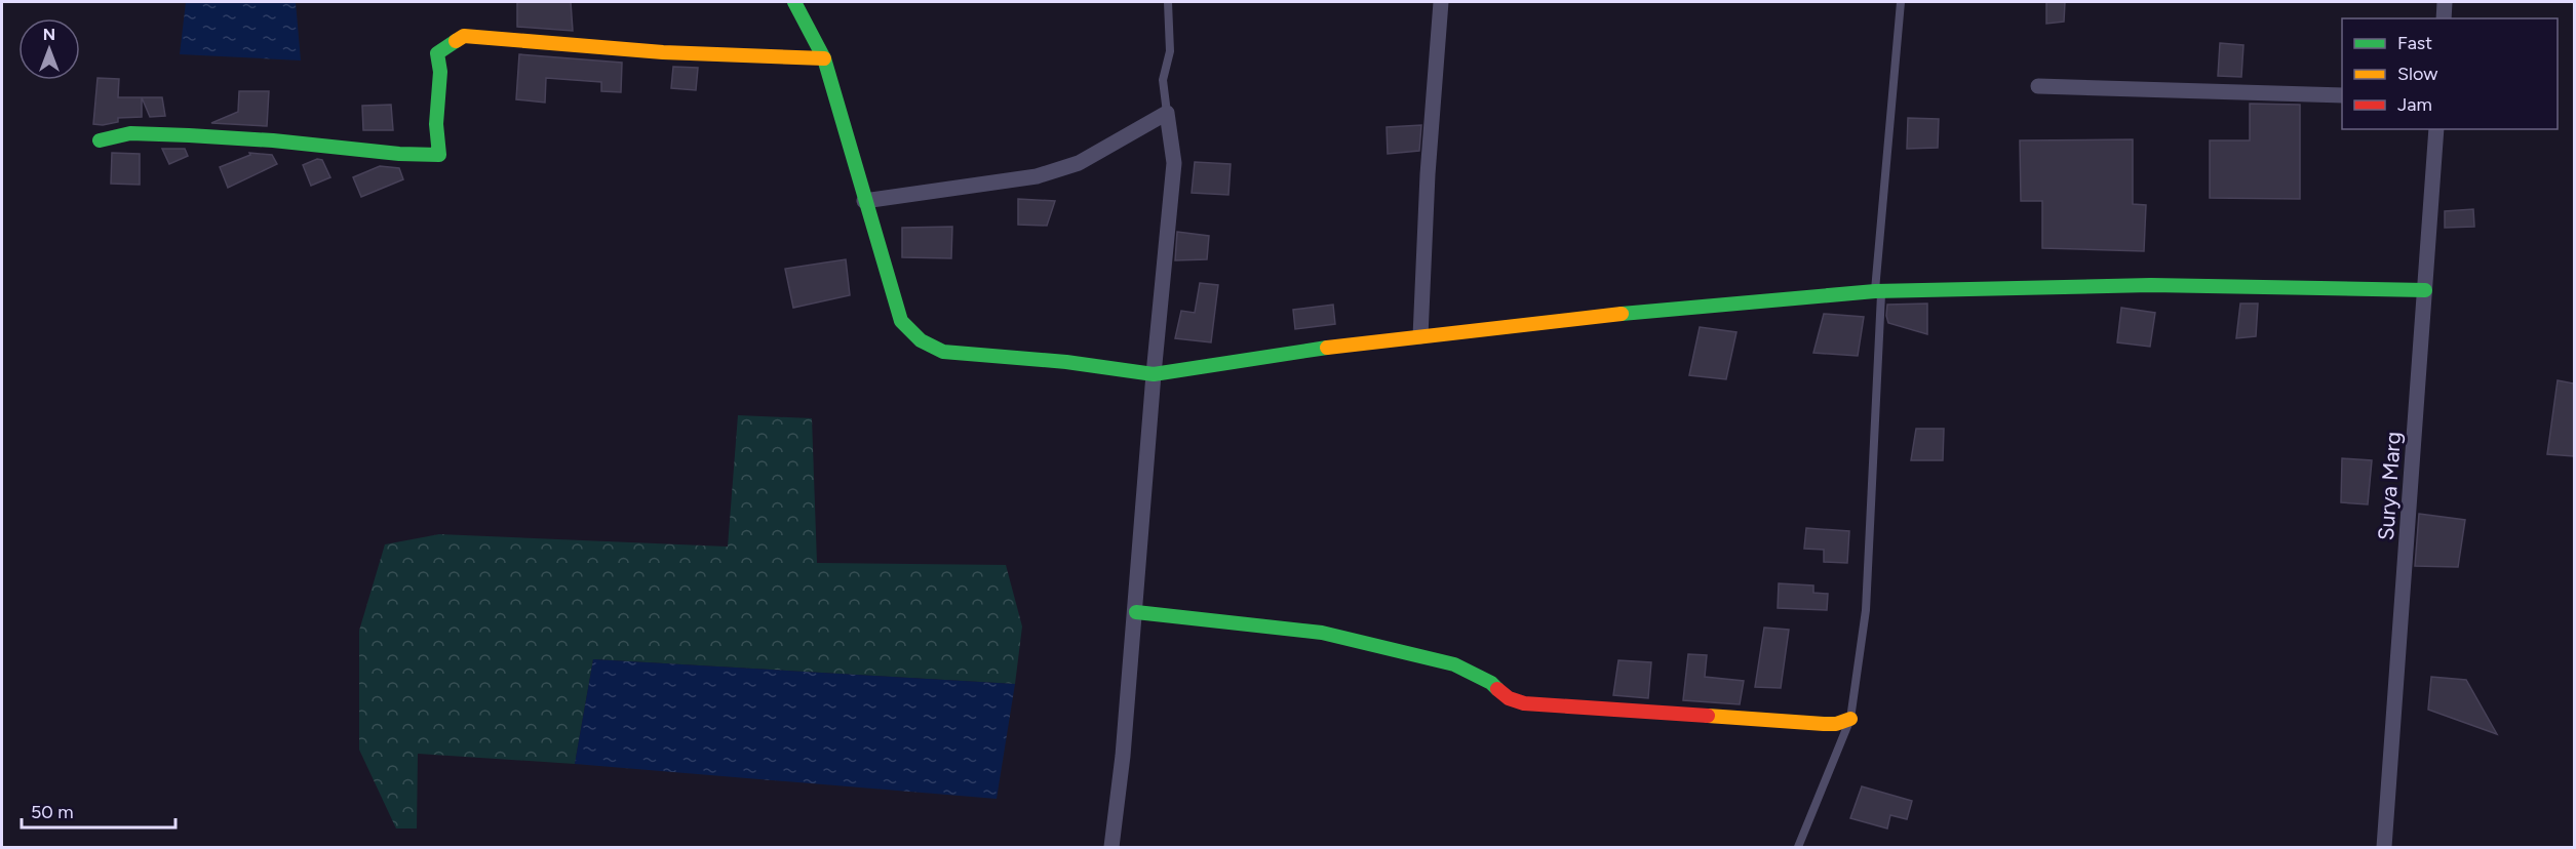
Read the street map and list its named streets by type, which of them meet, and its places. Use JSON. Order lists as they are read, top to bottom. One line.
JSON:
{"streets":{"street":["Surya Marg"]},"legend":["Fast","Slow","Jam"],"scale_bar":"50 m","north":"top"}
